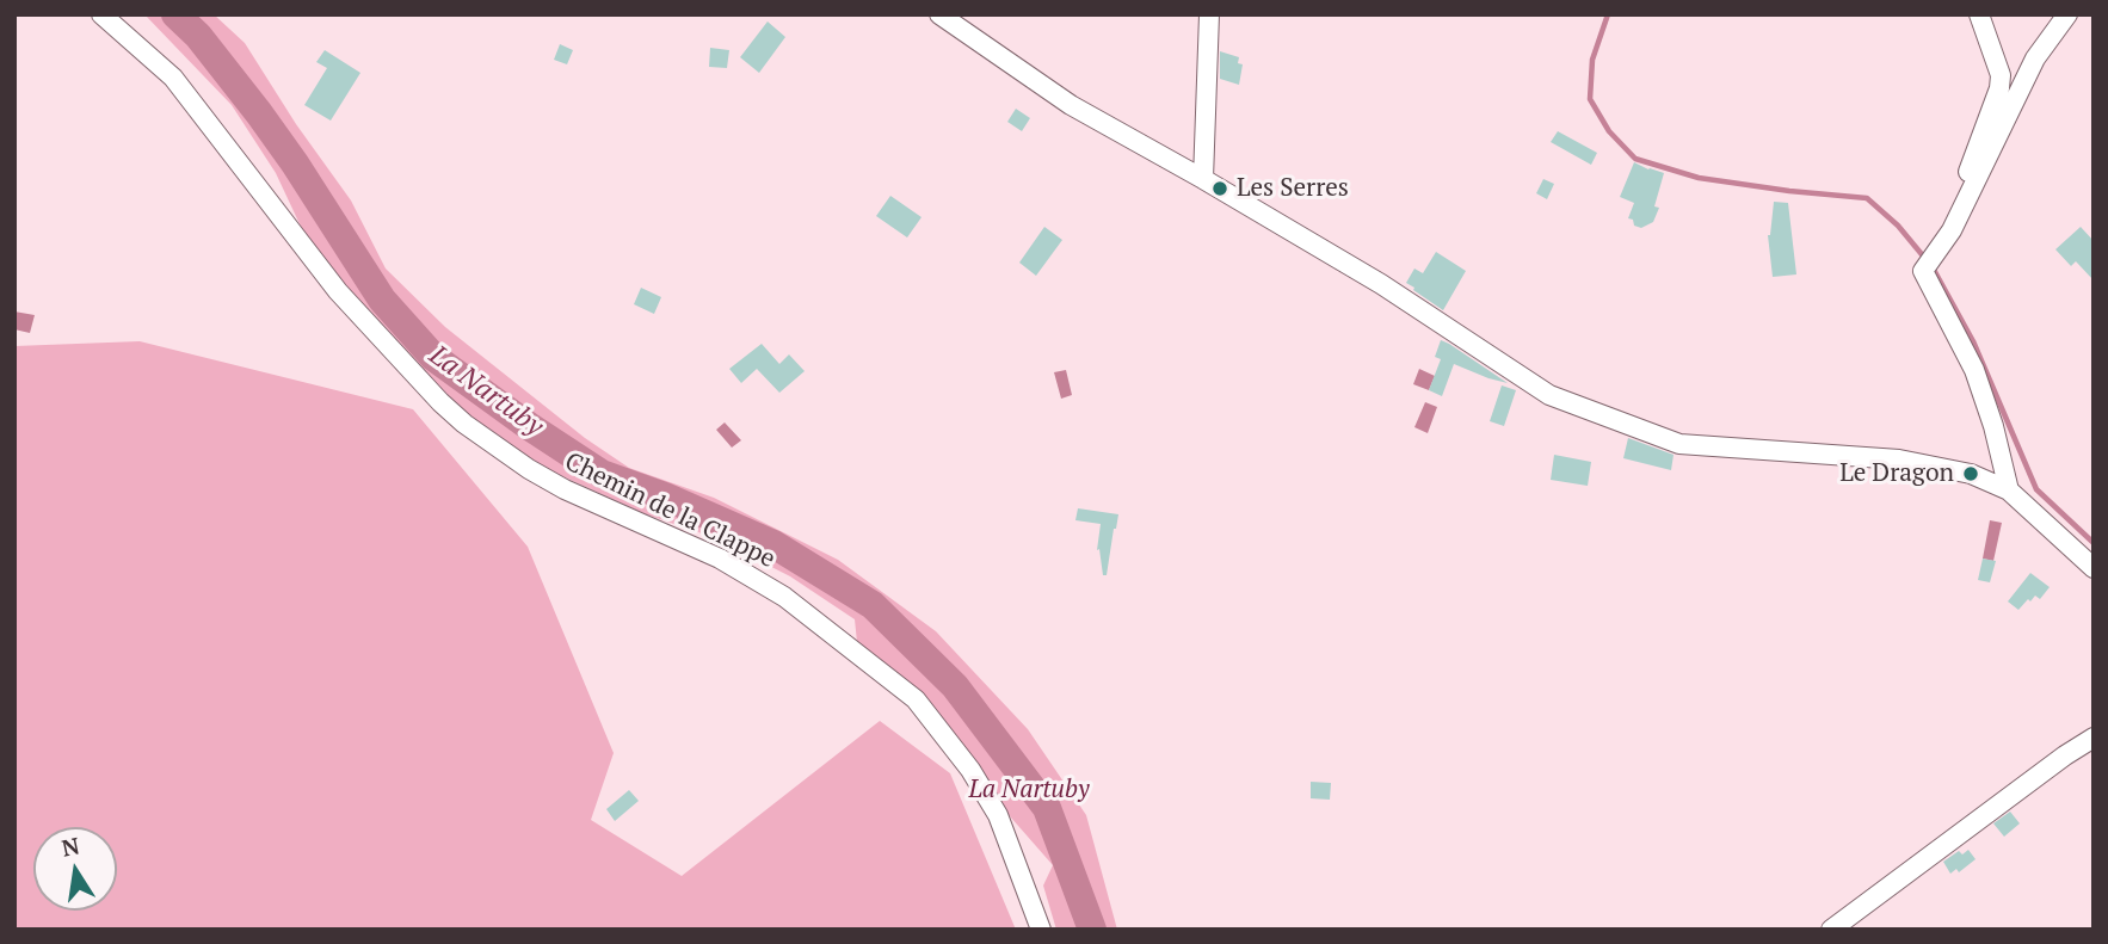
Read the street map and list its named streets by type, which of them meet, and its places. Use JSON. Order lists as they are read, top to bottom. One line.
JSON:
{"streets":{"street":["Chemin de la Clappe"]},"water":["La Nartuby"],"parks":["La Nartuby"],"places":["Les Serres","Le Dragon"],"north":"top"}
